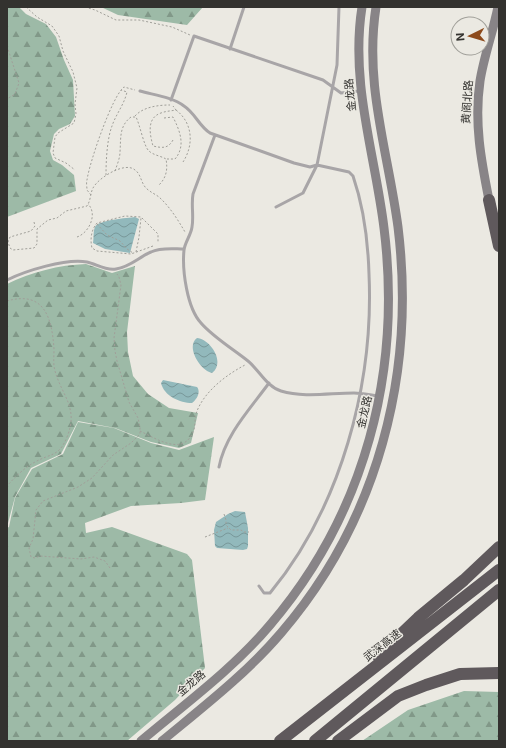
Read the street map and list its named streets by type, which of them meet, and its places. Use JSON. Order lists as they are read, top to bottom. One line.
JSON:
{"streets":{"highway":["武深高速"],"street":["金龙路","黄阁北路"]},"north":"left"}
